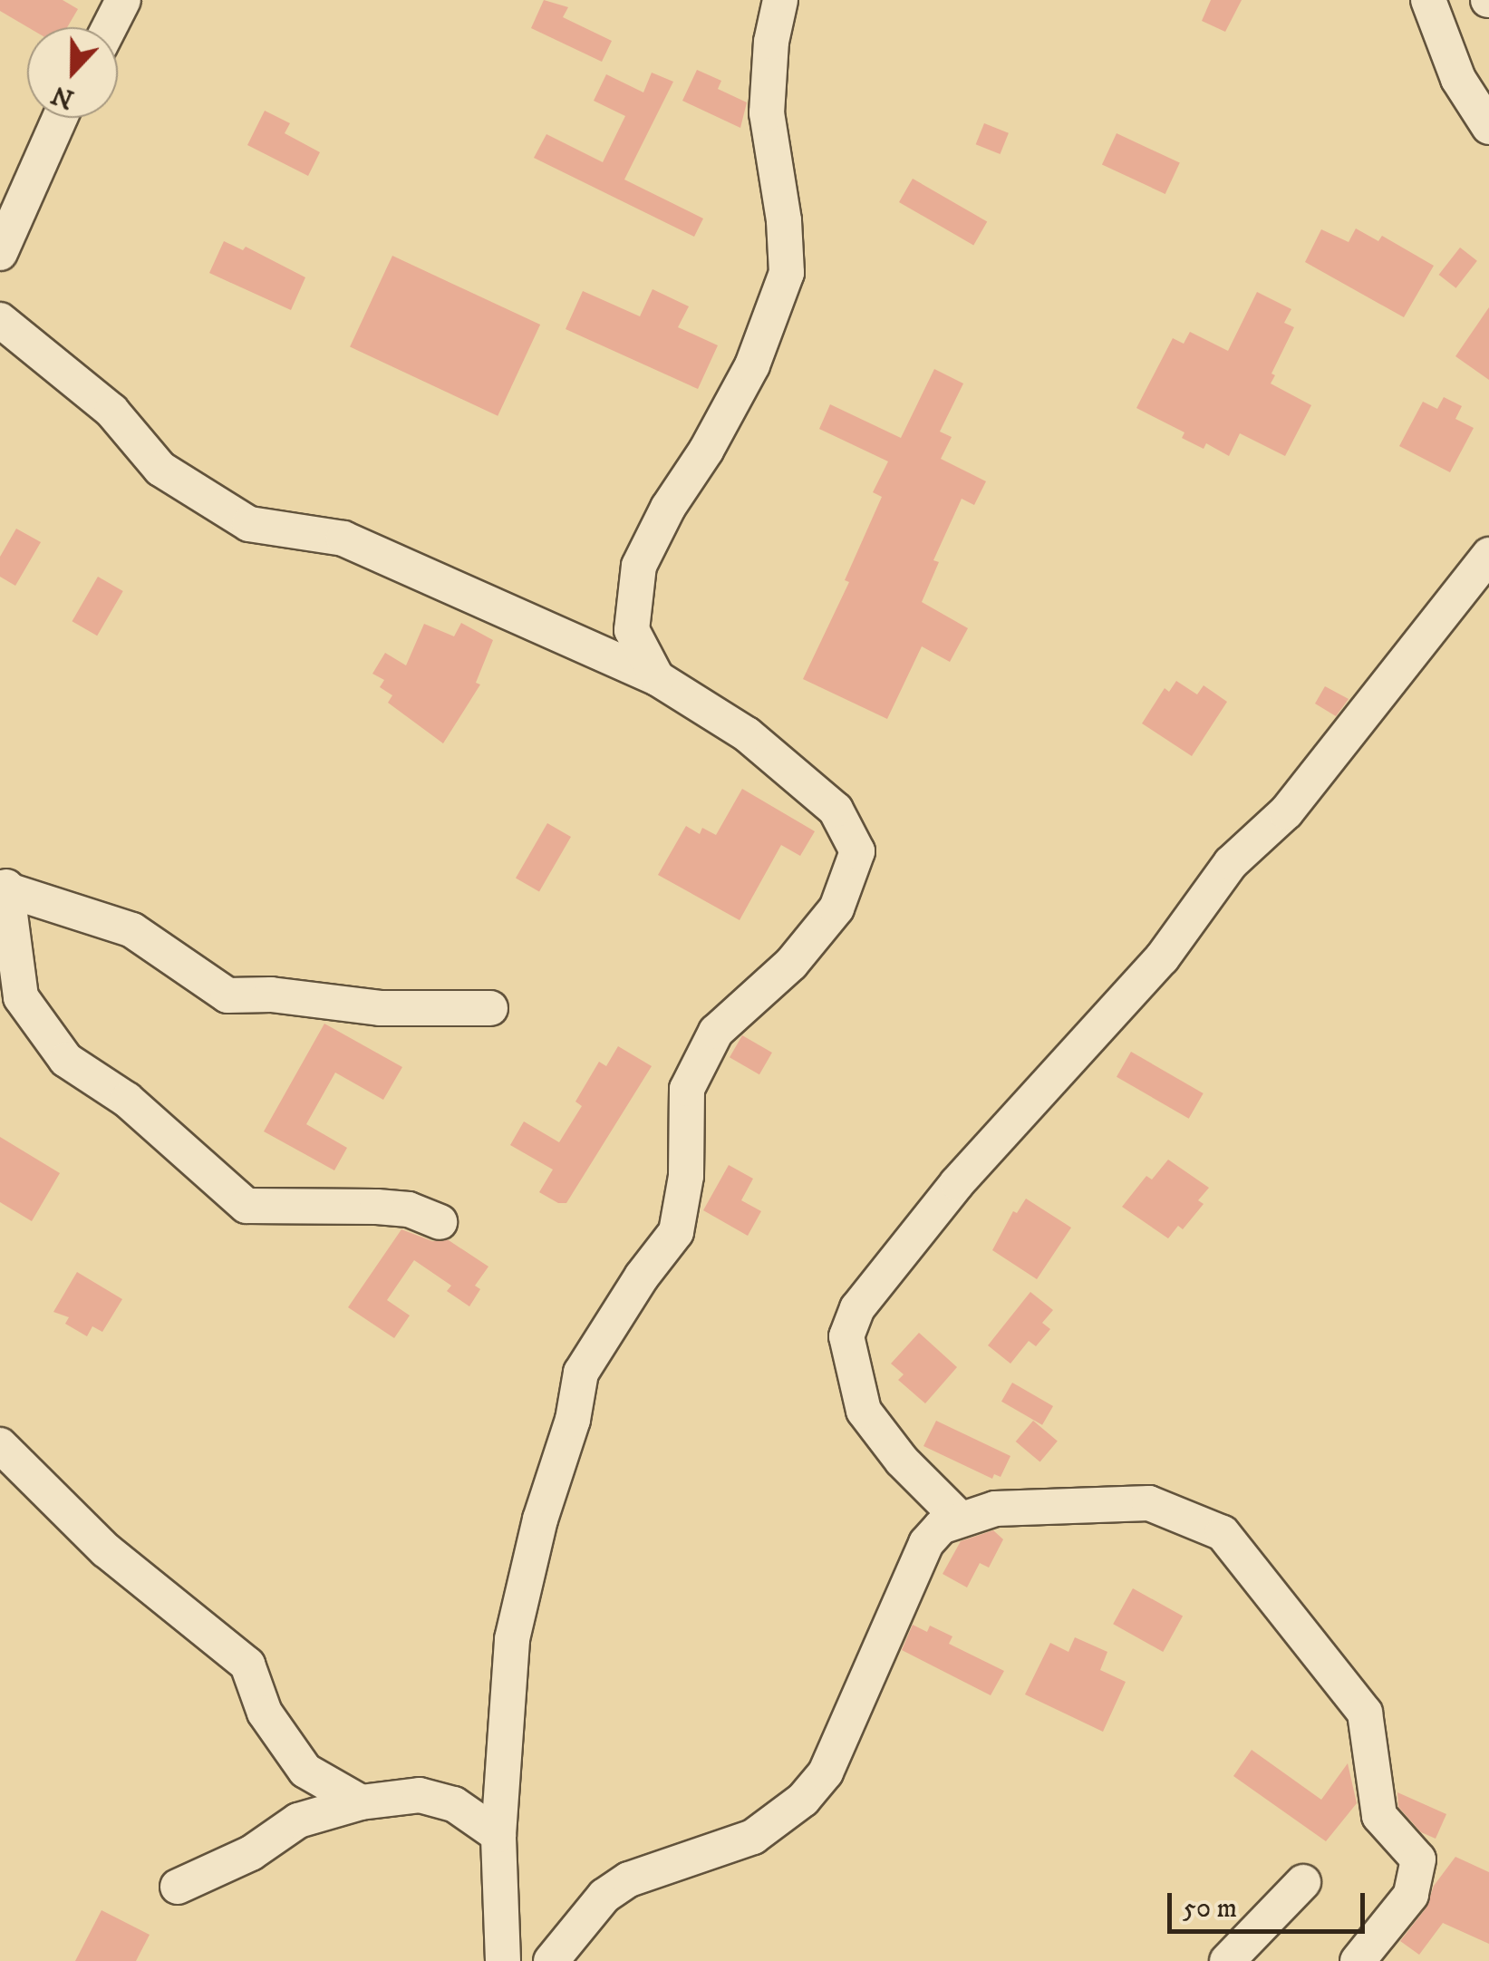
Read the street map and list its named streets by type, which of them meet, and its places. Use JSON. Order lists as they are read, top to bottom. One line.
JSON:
{"scale_bar":"50 m","north":"bottom"}
